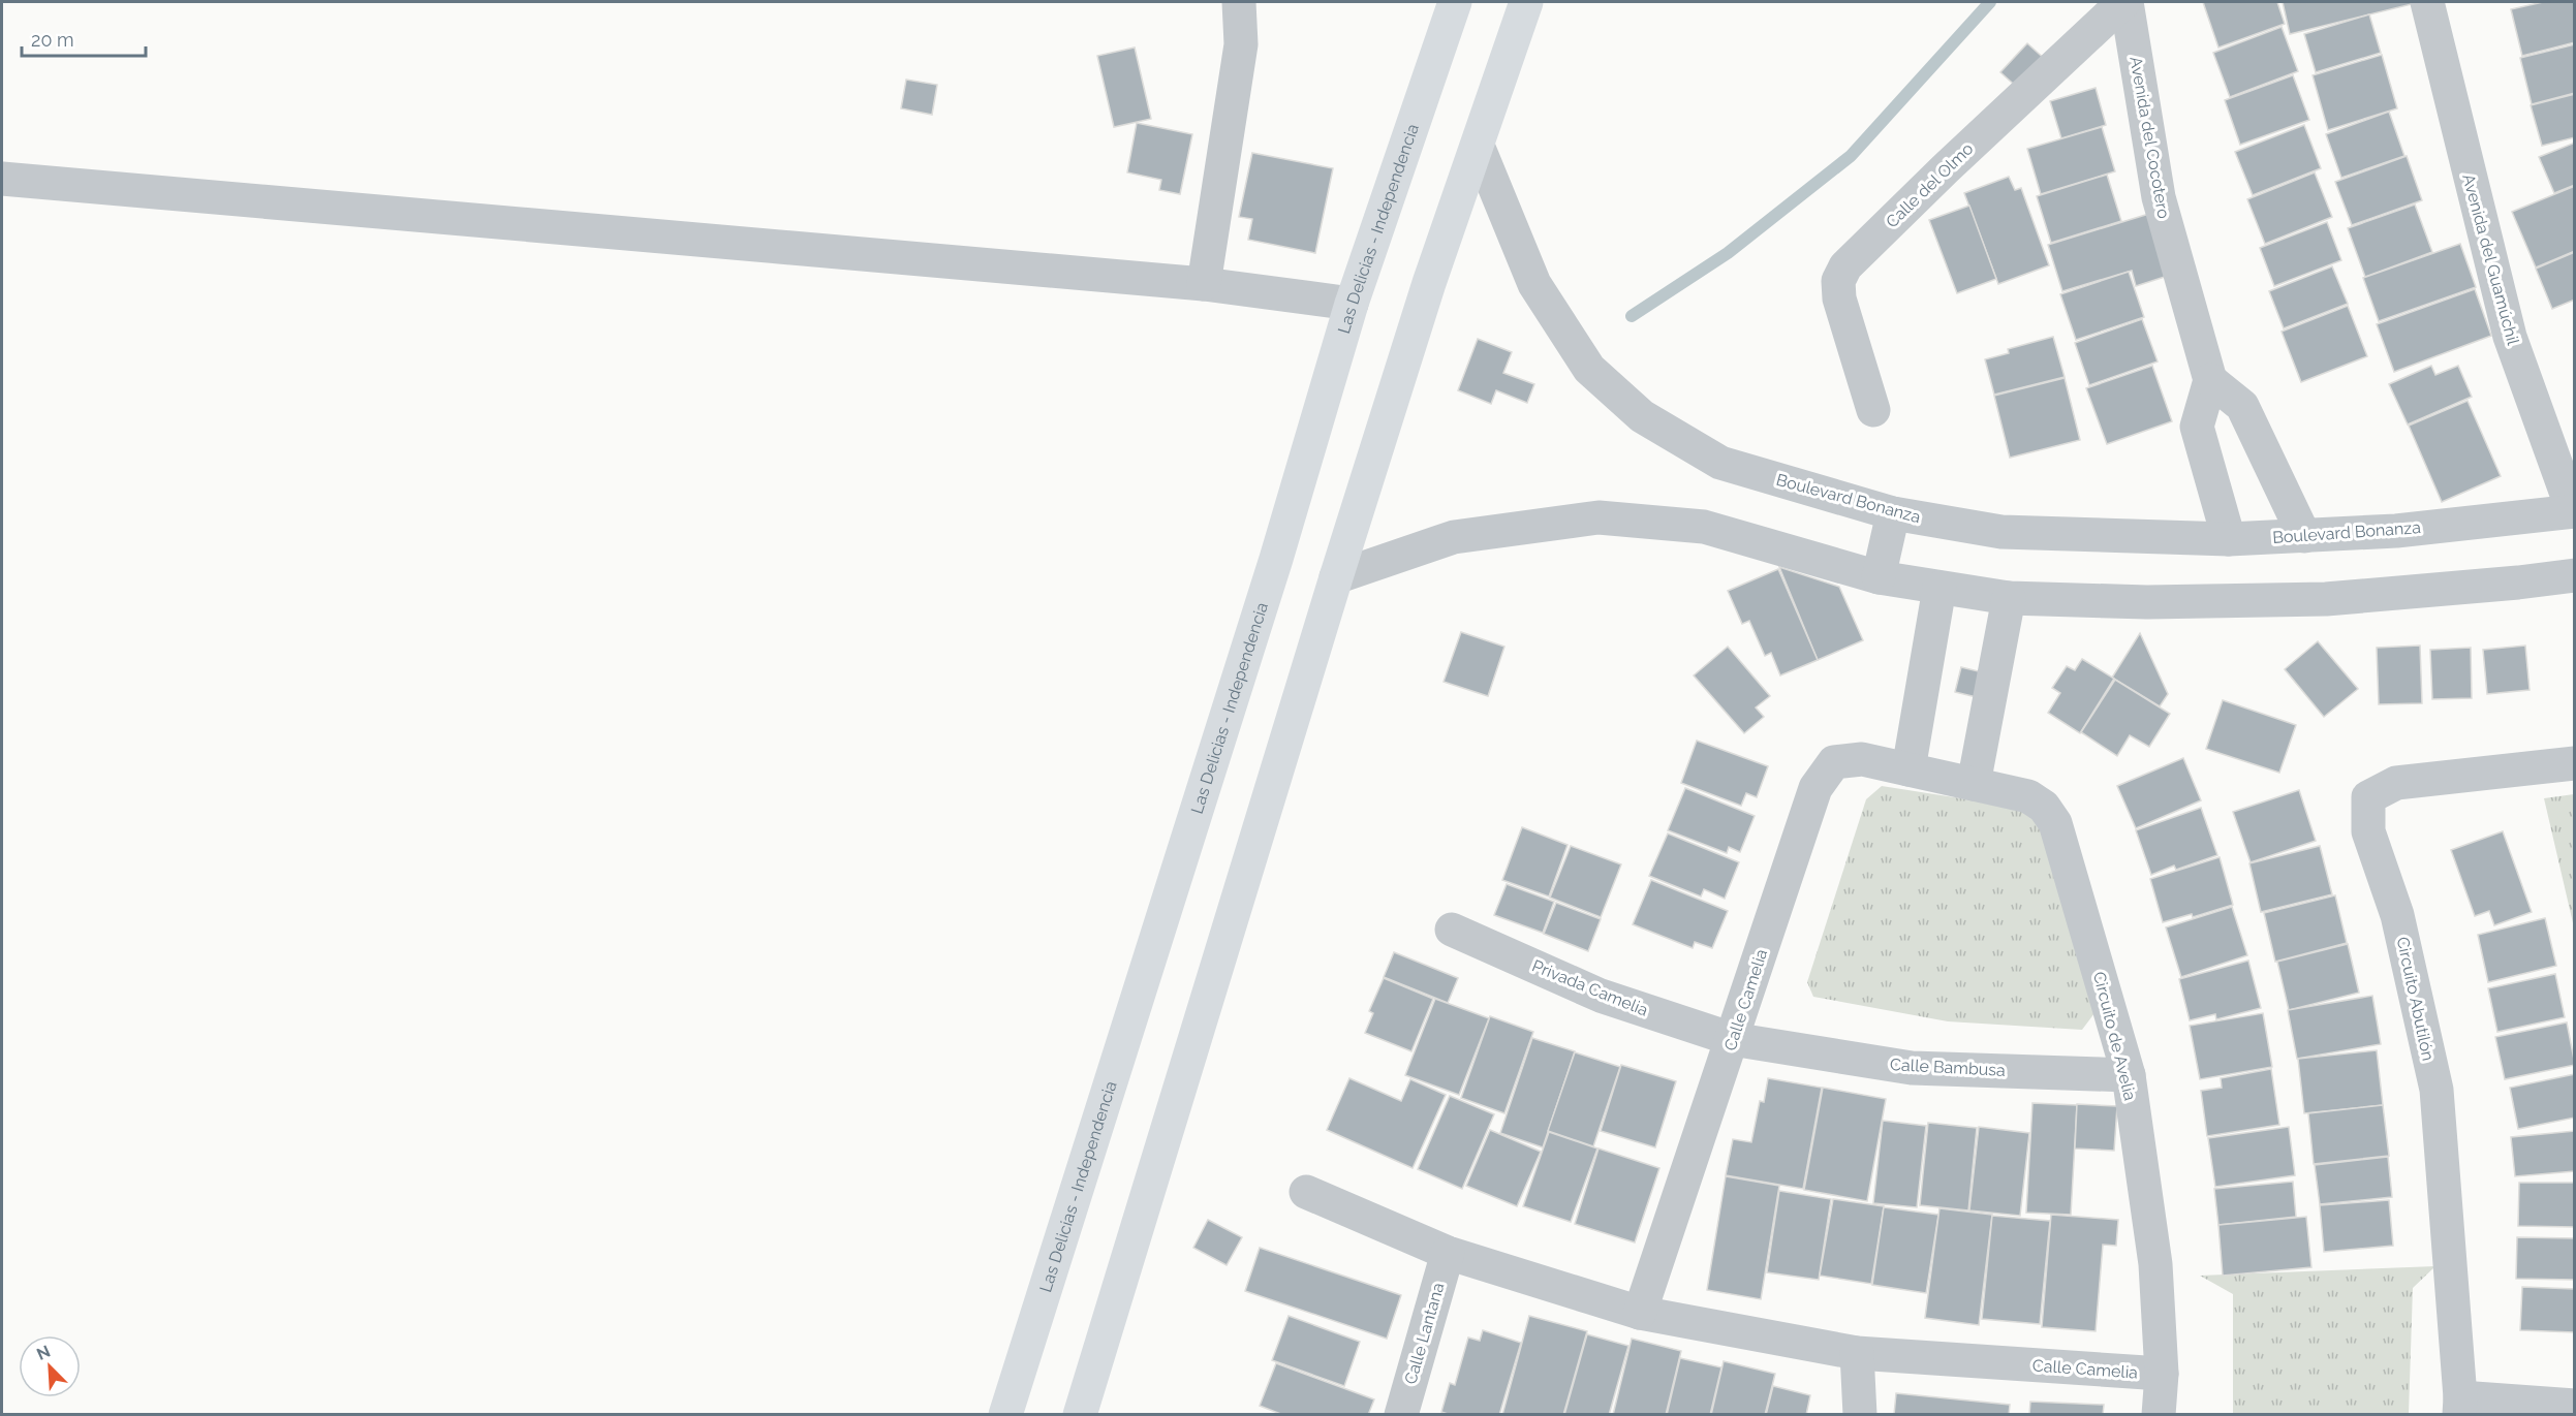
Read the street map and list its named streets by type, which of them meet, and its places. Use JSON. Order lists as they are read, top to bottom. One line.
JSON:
{"streets":{"main road":["Las Delicias - Independencia"],"street":["Avenida del Cocotero","Calle del Olmo","Avenida del Guamúchil","Boulevard Bonanza","Privada Camelia","Circuito Abutilón","Calle Camelia","Circuito de Avelia","Calle Bambusa","Calle Lantana"]},"crossings":[["Avenida del Cocotero","Calle del Olmo"],["Avenida del Guamúchil","Boulevard Bonanza"],["Privada Camelia","Calle Camelia"],["Privada Camelia","Calle Bambusa"],["Calle Camelia","Circuito de Avelia"],["Calle Camelia","Calle Bambusa"],["Calle Camelia","Calle Lantana"],["Circuito de Avelia","Calle Bambusa"]],"scale_bar":"20 m","north":"top left"}
